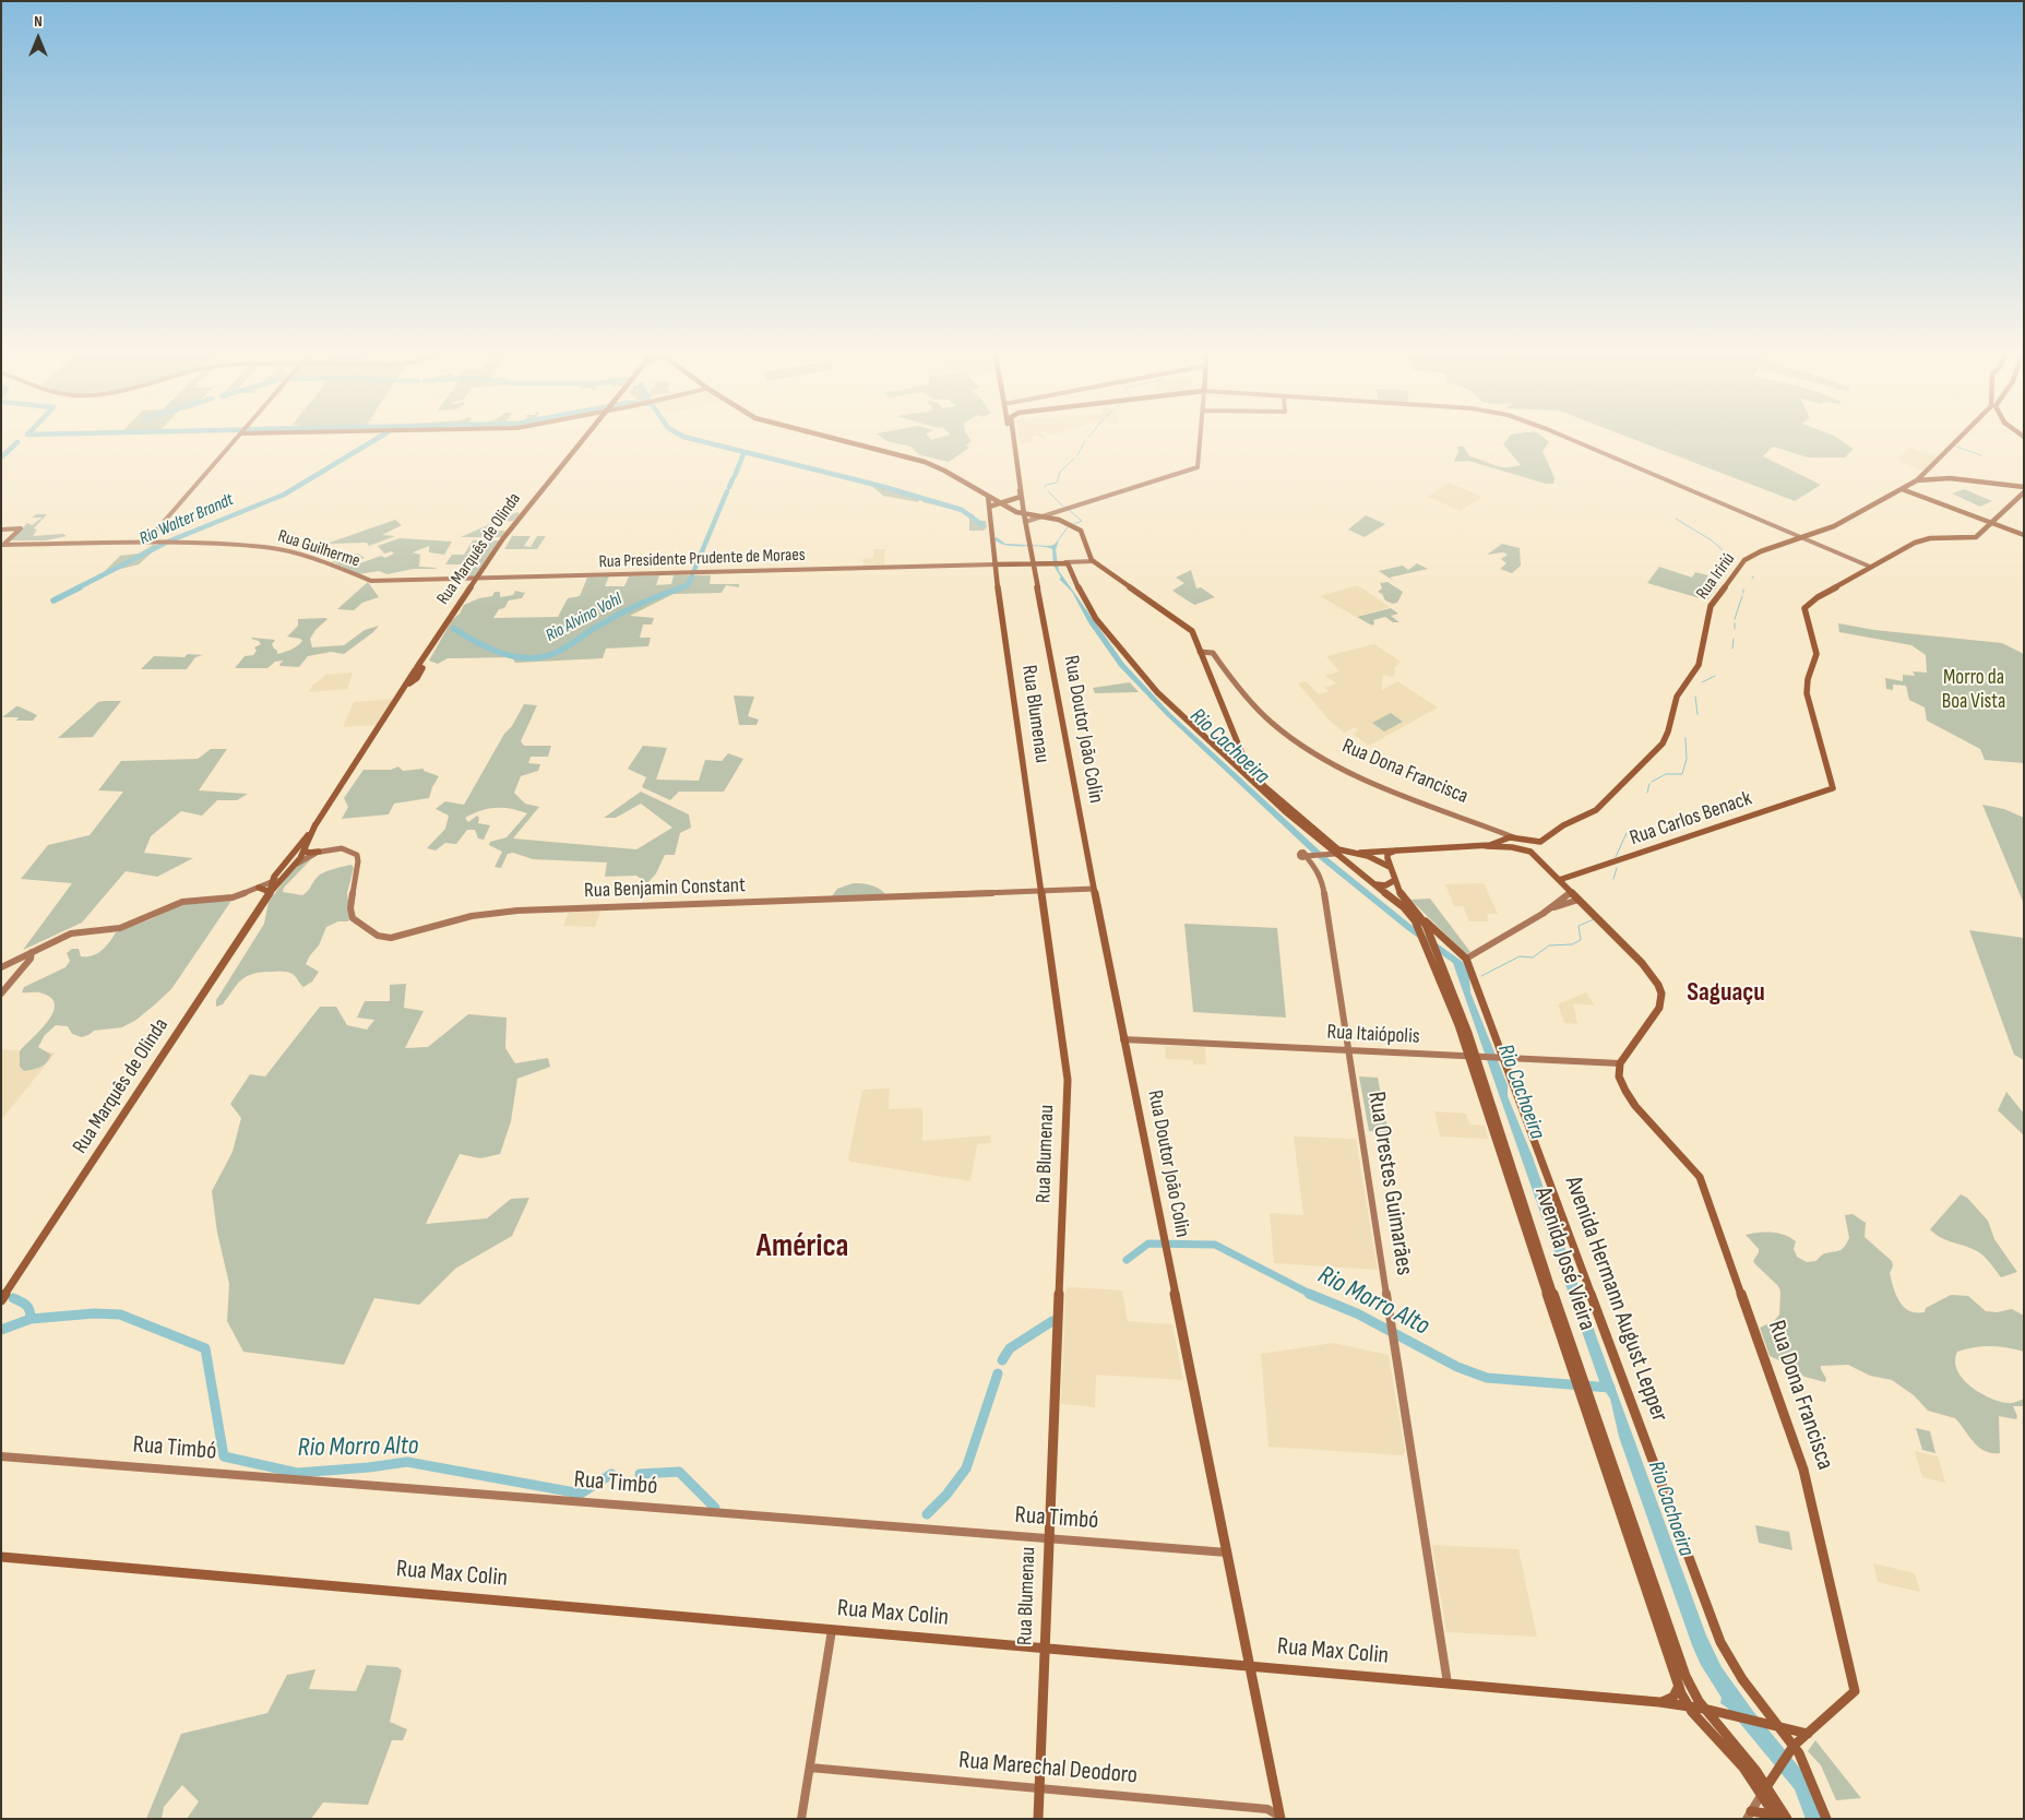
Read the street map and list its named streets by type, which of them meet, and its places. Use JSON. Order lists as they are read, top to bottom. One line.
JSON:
{"streets":{"main road":["Rua Guilherme","Rua Marquês de Olinda","Rua Presidente Prudente de Moraes","Rua Iririú","Rua Blumenau","Rua Doutor João Colin","Rua Dona Francisca","Rua Carlos Benack","Rua Benjamin Constant","Rua Itaiópolis","Rua Orestes Guimarães","Avenida José Vieira","Avenida Hermann August Lepper","Rua Timbó","Rua Max Colin","Rua Marechal Deodoro"]},"crossings":[["Rua Guilherme","Rua Presidente Prudente de Moraes"],["Rua Marquês de Olinda","Rua Presidente Prudente de Moraes"],["Rua Marquês de Olinda","Rua Benjamin Constant"],["Rua Presidente Prudente de Moraes","Rua Blumenau"],["Rua Presidente Prudente de Moraes","Rua Doutor João Colin"],["Rua Presidente Prudente de Moraes","Avenida José Vieira"],["Rua Iririú","Rua Dona Francisca"],["Rua Blumenau","Rua Benjamin Constant"],["Rua Blumenau","Rua Timbó"],["Rua Blumenau","Rua Max Colin"],["Rua Blumenau","Rua Marechal Deodoro"],["Rua Doutor João Colin","Rua Benjamin Constant"],["Rua Doutor João Colin","Rua Itaiópolis"],["Rua Doutor João Colin","Rua Timbó"],["Rua Doutor João Colin","Rua Max Colin"],["Rua Doutor João Colin","Rua Marechal Deodoro"],["Rua Dona Francisca","Rua Itaiópolis"],["Rua Dona Francisca","Avenida José Vieira"],["Rua Dona Francisca","Avenida Hermann August Lepper"],["Rua Itaiópolis","Rua Orestes Guimarães"],["Rua Itaiópolis","Avenida José Vieira"],["Rua Itaiópolis","Avenida Hermann August Lepper"],["Rua Orestes Guimarães","Avenida José Vieira"],["Rua Orestes Guimarães","Rua Max Colin"],["Avenida José Vieira","Avenida Hermann August Lepper"],["Avenida José Vieira","Rua Max Colin"],["Avenida Hermann August Lepper","Rua Max Colin"]],"districts":["Saguaçu","América"],"water":["Rio Walter Brandt","Rio Alvino Vohl","Rio Cachoeira","Rio Morro Alto"],"parks":["Morro da Boa Vista"],"north":"top"}
